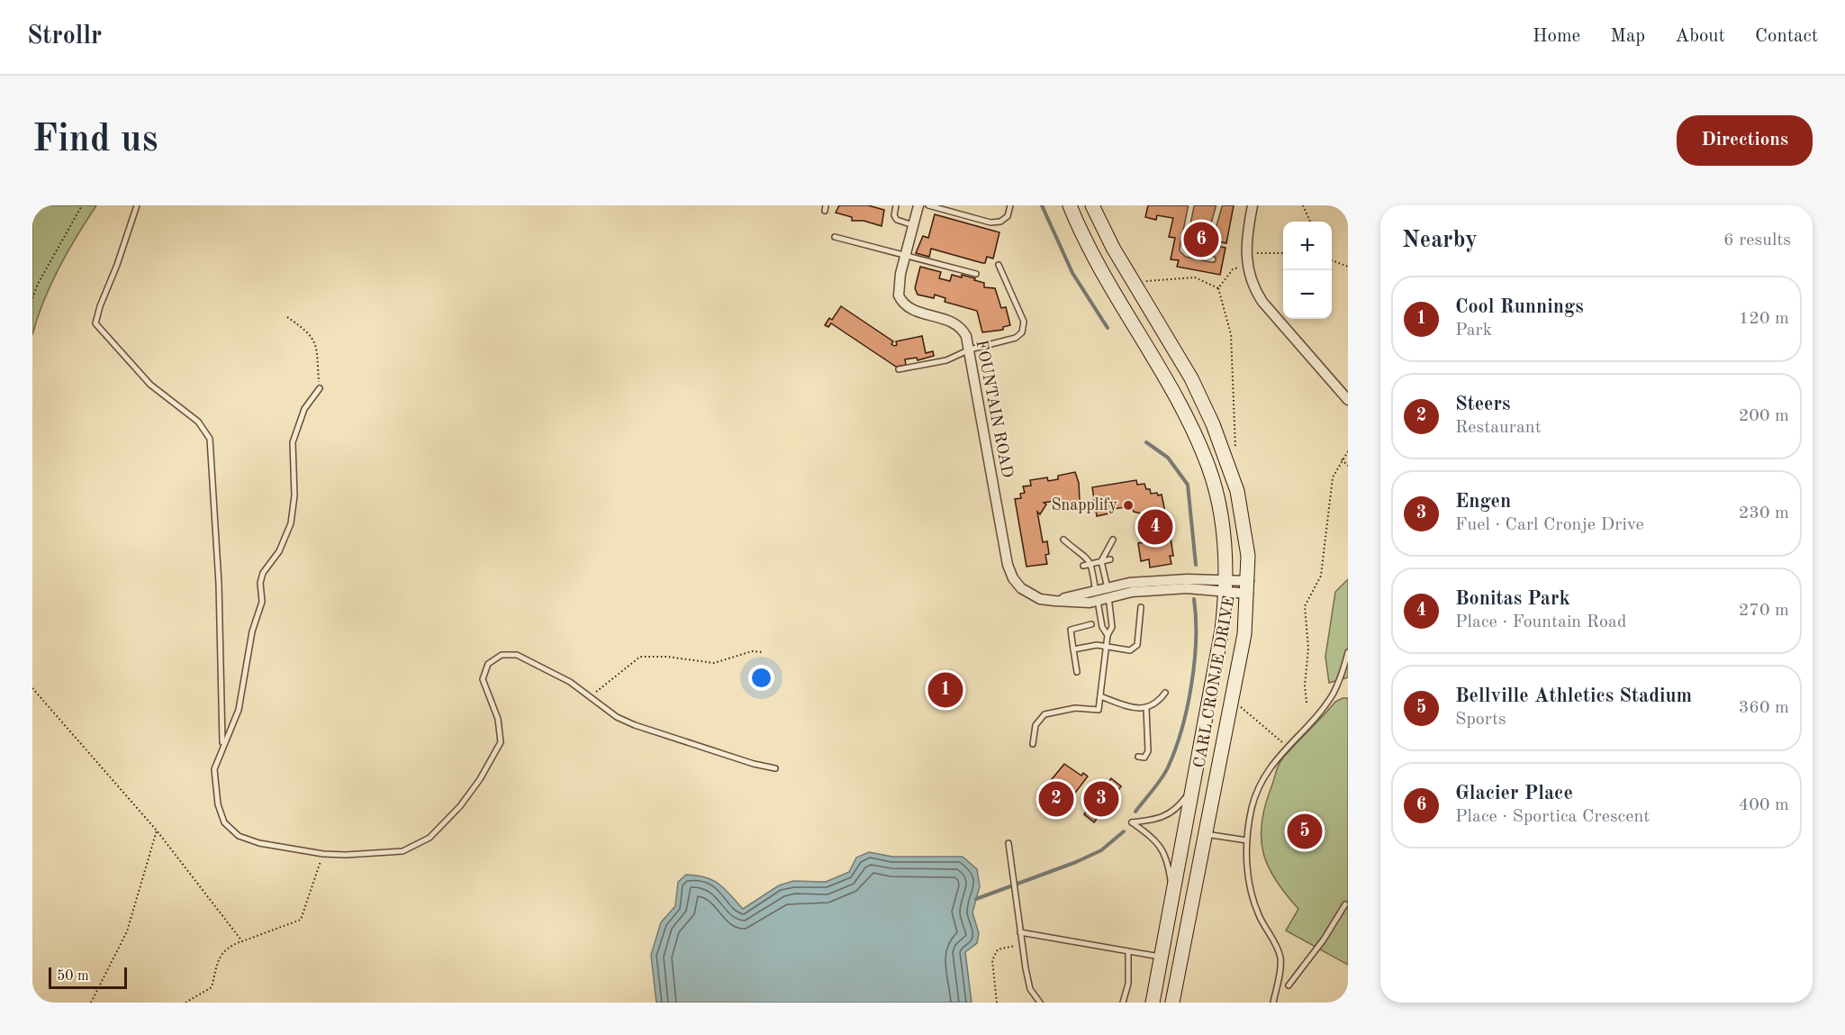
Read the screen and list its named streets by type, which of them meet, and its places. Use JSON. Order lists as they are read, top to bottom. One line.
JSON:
{"streets":{"main road":["CARL CRONJE DRIVE"],"street":["FOUNTAIN ROAD"]},"crossings":[["FOUNTAIN ROAD","CARL CRONJE DRIVE"]],"places":["Snapplify"],"scale_bar":"50 m","page":{"header":"Strollr","nav":["Home","Map","About","Contact"],"buttons":"Directions","title":"Find us","heading":["Nearby","6 results"],"pins":["6","4","1","2","3","5"],"map_buttons":["+","−"],"list":[{"mark":"1","name":"Cool Runnings","note":"Park","value":"120 m"},{"mark":"2","name":"Steers","note":"Restaurant","value":"200 m"},{"mark":"3","name":"Engen","note":"Fuel · Carl Cronje Drive","value":"230 m"},{"mark":"4","name":"Bonitas Park","note":"Place · Fountain Road","value":"270 m"},{"mark":"5","name":"Bellville Athletics Stadium","note":"Sports","value":"360 m"},{"mark":"6","name":"Glacier Place","note":"Place · Sportica Crescent","value":"400 m"}],"scale":"50 m"}}
